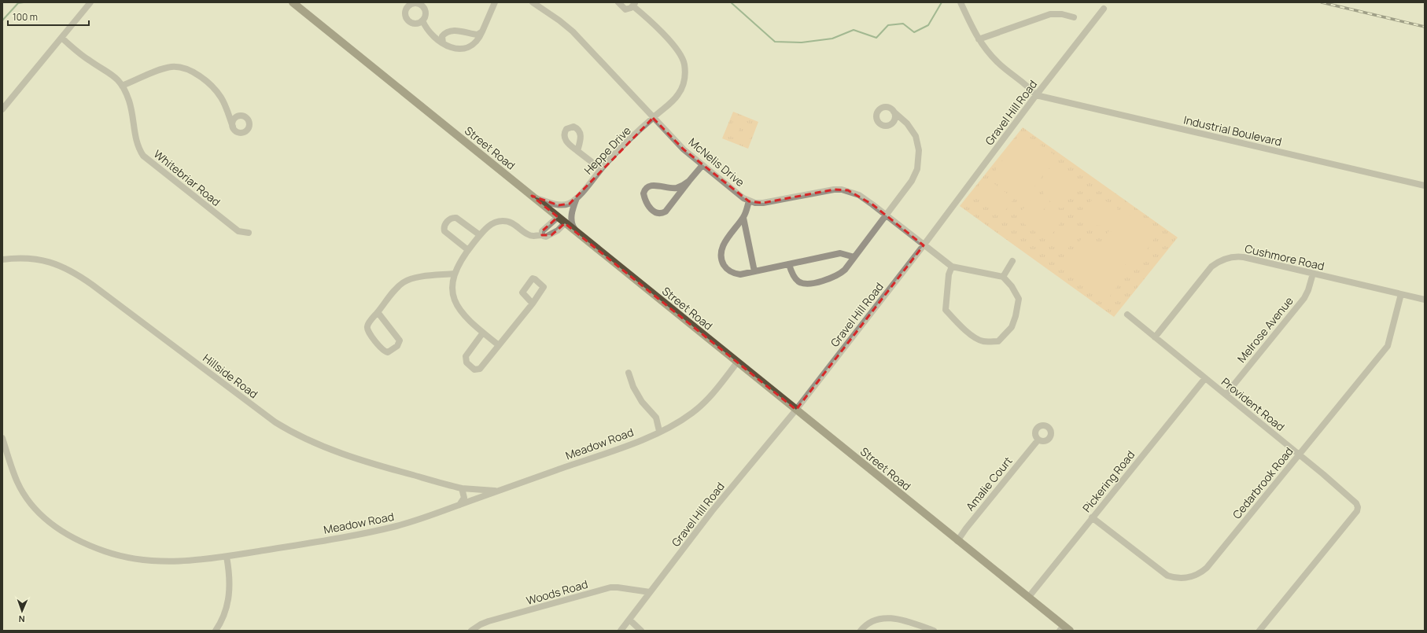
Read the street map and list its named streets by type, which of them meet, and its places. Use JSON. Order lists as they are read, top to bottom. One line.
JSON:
{"streets":{"main road":["Street Road"],"street":["Gravel Hill Road","Industrial Boulevard","Heppe Drive","McNelis Drive","Whitebriar Road","Cushmore Road","Melrose Avenue","Hillside Road","Provident Road","Meadow Road","Pickering Road","Cedarbrook Road","Amalie Court","Woods Road"]},"crossings":[["Gravel Hill Road","Industrial Boulevard"],["Gravel Hill Road","Street Road"],["Gravel Hill Road","McNelis Drive"],["Gravel Hill Road","Woods Road"],["Street Road","Heppe Drive"],["Street Road","Meadow Road"],["Street Road","Pickering Road"],["Street Road","Amalie Court"],["Heppe Drive","McNelis Drive"],["Cushmore Road","Melrose Avenue"],["Cushmore Road","Provident Road"],["Cushmore Road","Cedarbrook Road"],["Melrose Avenue","Provident Road"],["Hillside Road","Meadow Road"],["Provident Road","Pickering Road"],["Provident Road","Cedarbrook Road"],["Pickering Road","Cedarbrook Road"]],"scale_bar":"100 m","north":"bottom"}
